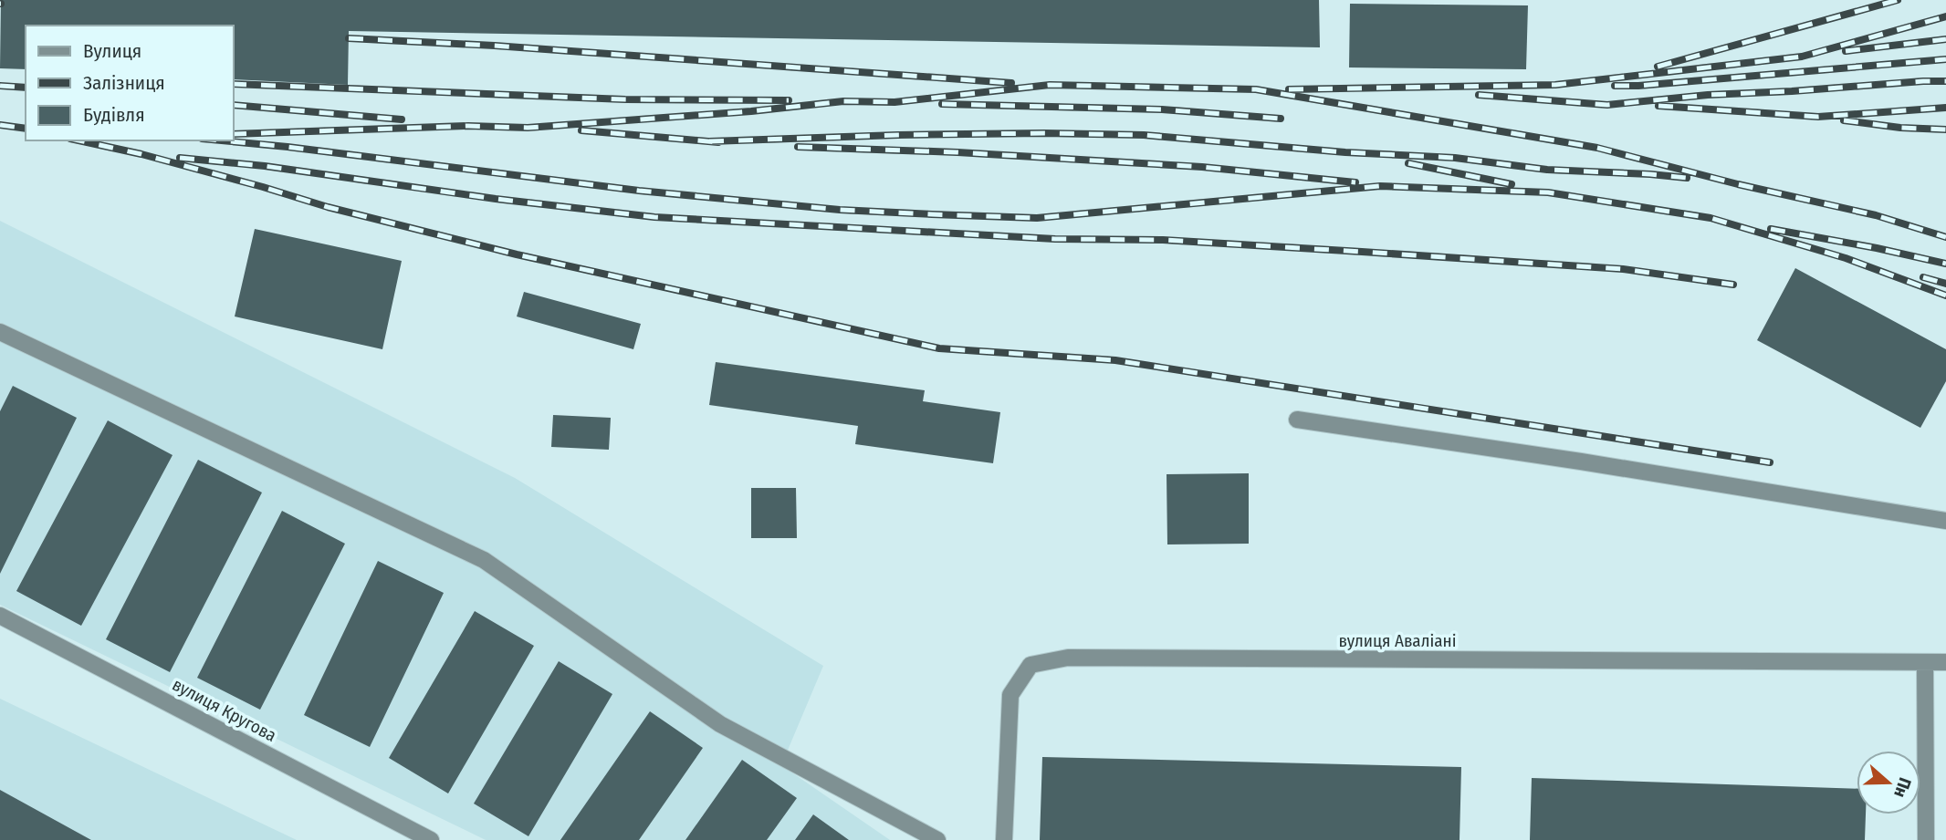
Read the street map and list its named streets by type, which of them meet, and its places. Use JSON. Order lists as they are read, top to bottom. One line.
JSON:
{"streets":{"street":["вулиця Аваліані","вулиця Кругова"]},"legend":["Вулиця","Залізниця","Будівля"],"north":"right"}
